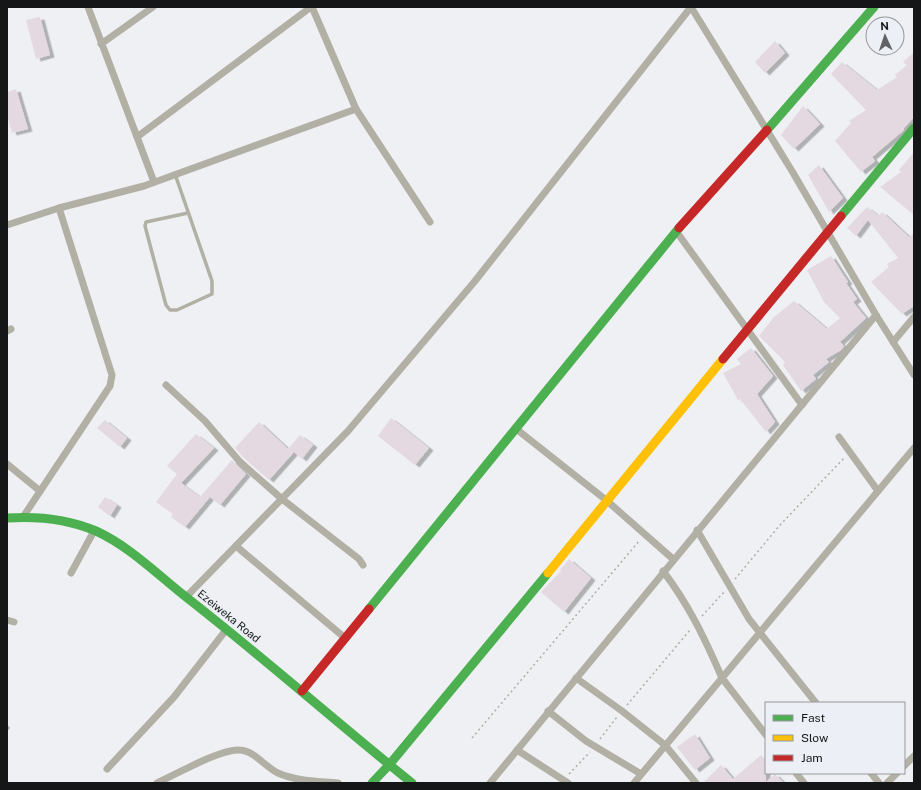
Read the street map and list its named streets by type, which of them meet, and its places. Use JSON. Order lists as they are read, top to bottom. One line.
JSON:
{"streets":{"street":["Ezeiweka Road"]},"legend":["Fast","Slow","Jam"],"north":"top"}
